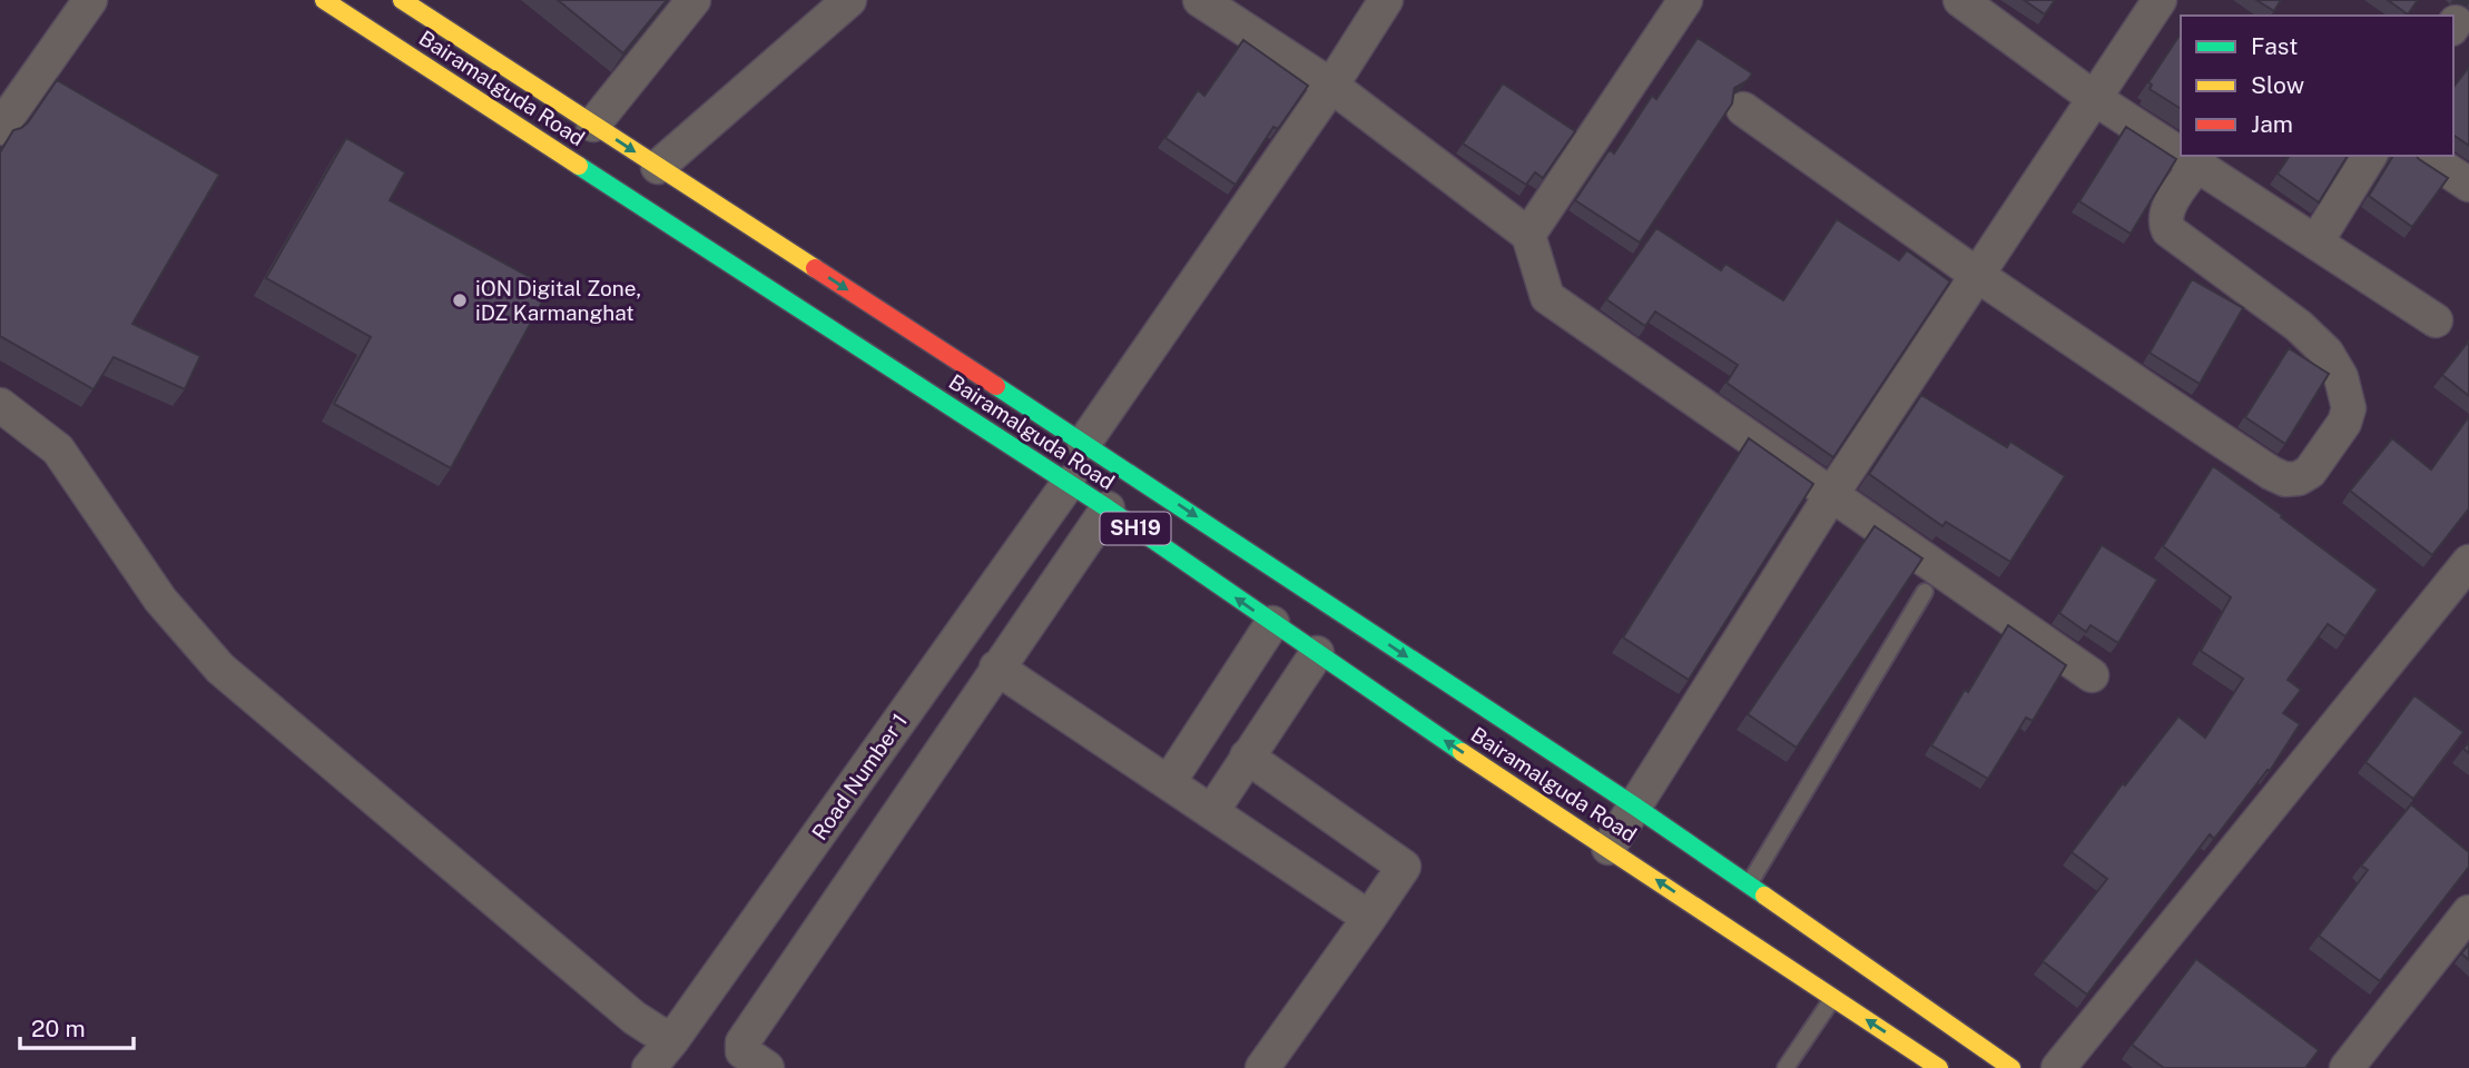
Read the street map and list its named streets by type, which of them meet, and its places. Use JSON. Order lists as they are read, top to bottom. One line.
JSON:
{"streets":{"main road":["Bairamalguda Road","SH19"],"street":["Road Number 1"]},"crossings":[["Bairamalguda Road","Road Number 1"]],"places":["iON Digital Zone, iDZ Karmanghat"],"legend":["Fast","Slow","Jam"],"scale_bar":"20 m"}
